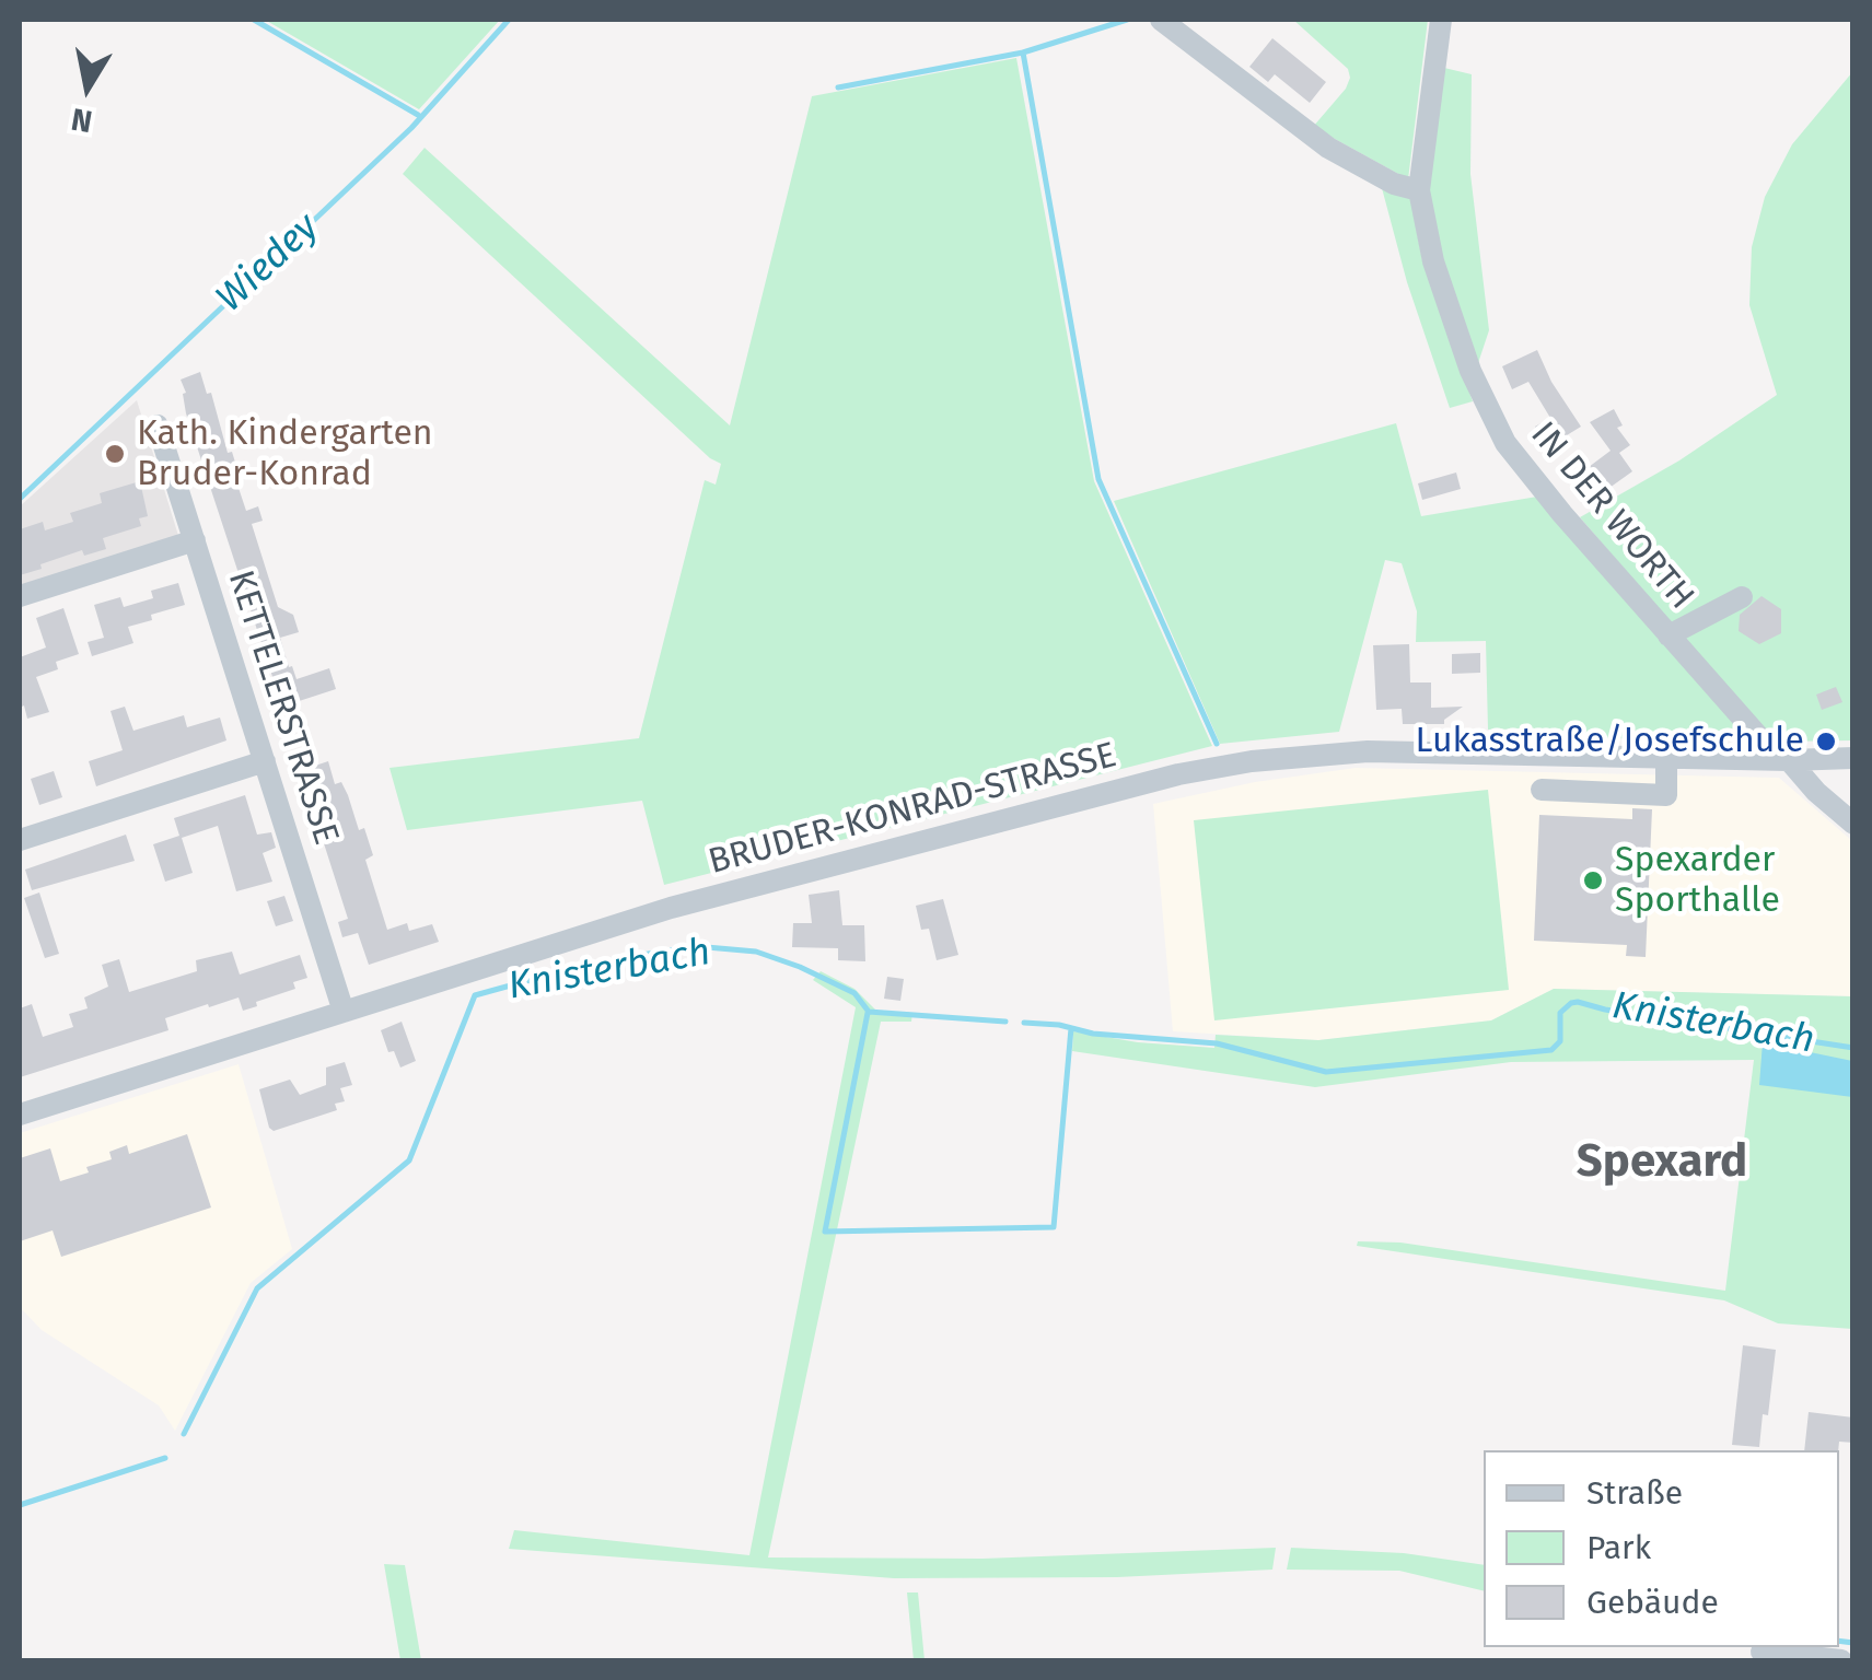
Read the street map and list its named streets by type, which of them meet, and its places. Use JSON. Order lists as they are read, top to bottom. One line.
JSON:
{"streets":{"street":["IN DER WORTH","KETTELERSTRASSE","BRUDER-KONRAD-STRASSE"]},"crossings":[["IN DER WORTH","BRUDER-KONRAD-STRASSE"],["KETTELERSTRASSE","BRUDER-KONRAD-STRASSE"]],"districts":["Spexard"],"water":["Wiedey","Knisterbach"],"places":["Kath. Kindergarten Bruder-Konrad","Lukasstraße/Josefschule","Spexarder Sporthalle"],"legend":["Straße","Park","Gebäude"],"north":"bottom"}
